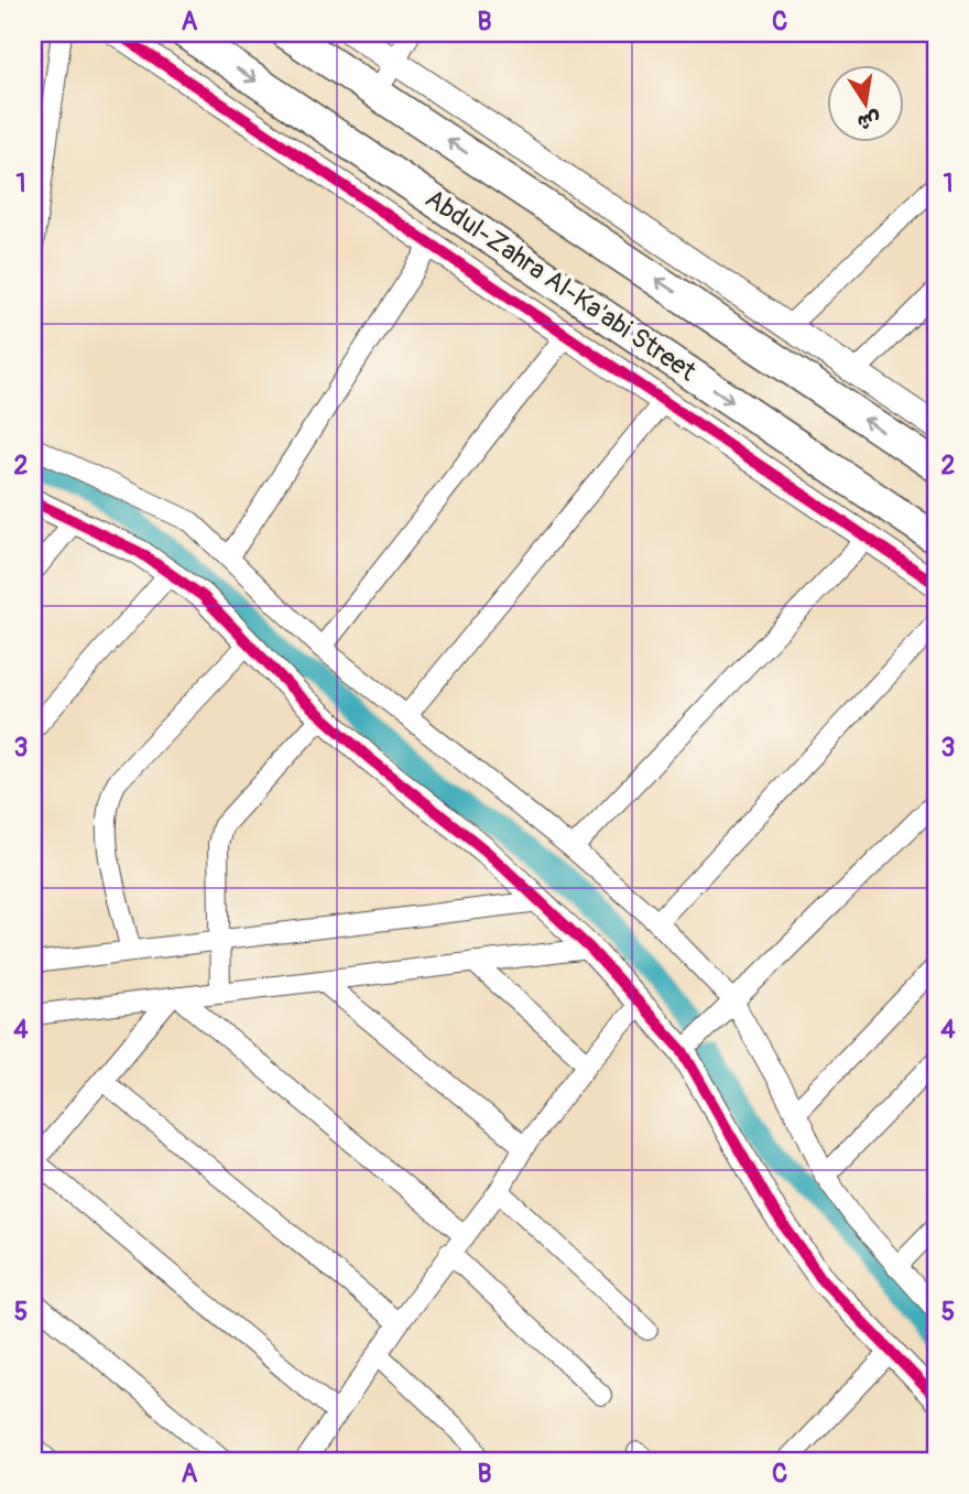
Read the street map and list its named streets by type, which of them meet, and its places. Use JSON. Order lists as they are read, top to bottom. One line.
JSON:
{"streets":{"main road":["Abdul-Zahra Al-Ka'abi Street"]},"north":"bottom","grid":{"columns":["A","B","C"],"rows":["1","2","3","4","5"]}}
